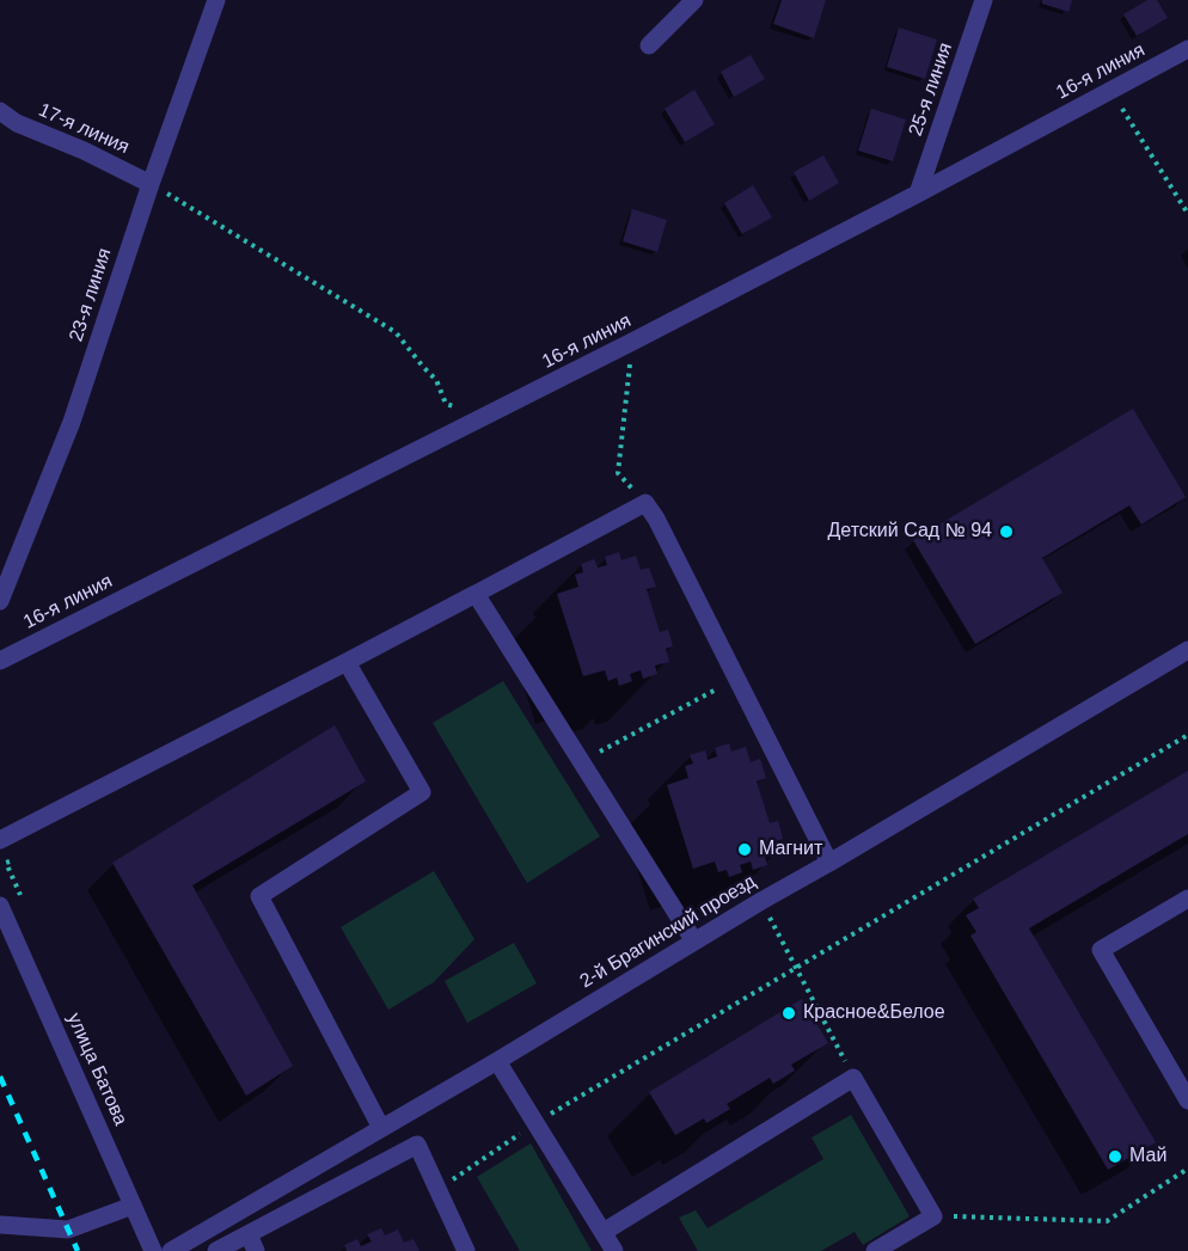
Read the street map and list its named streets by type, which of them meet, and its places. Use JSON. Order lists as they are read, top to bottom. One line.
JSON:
{"streets":{"street":["16-я линия","25-я линия","17-я линия","23-я линия","2-й Брагинский проезд","улица Батова"]},"crossings":[["16-я линия","25-я линия"],["17-я линия","23-я линия"]],"places":["Детский Сад № 94","Магнит","Красное&Белое","Май"]}
